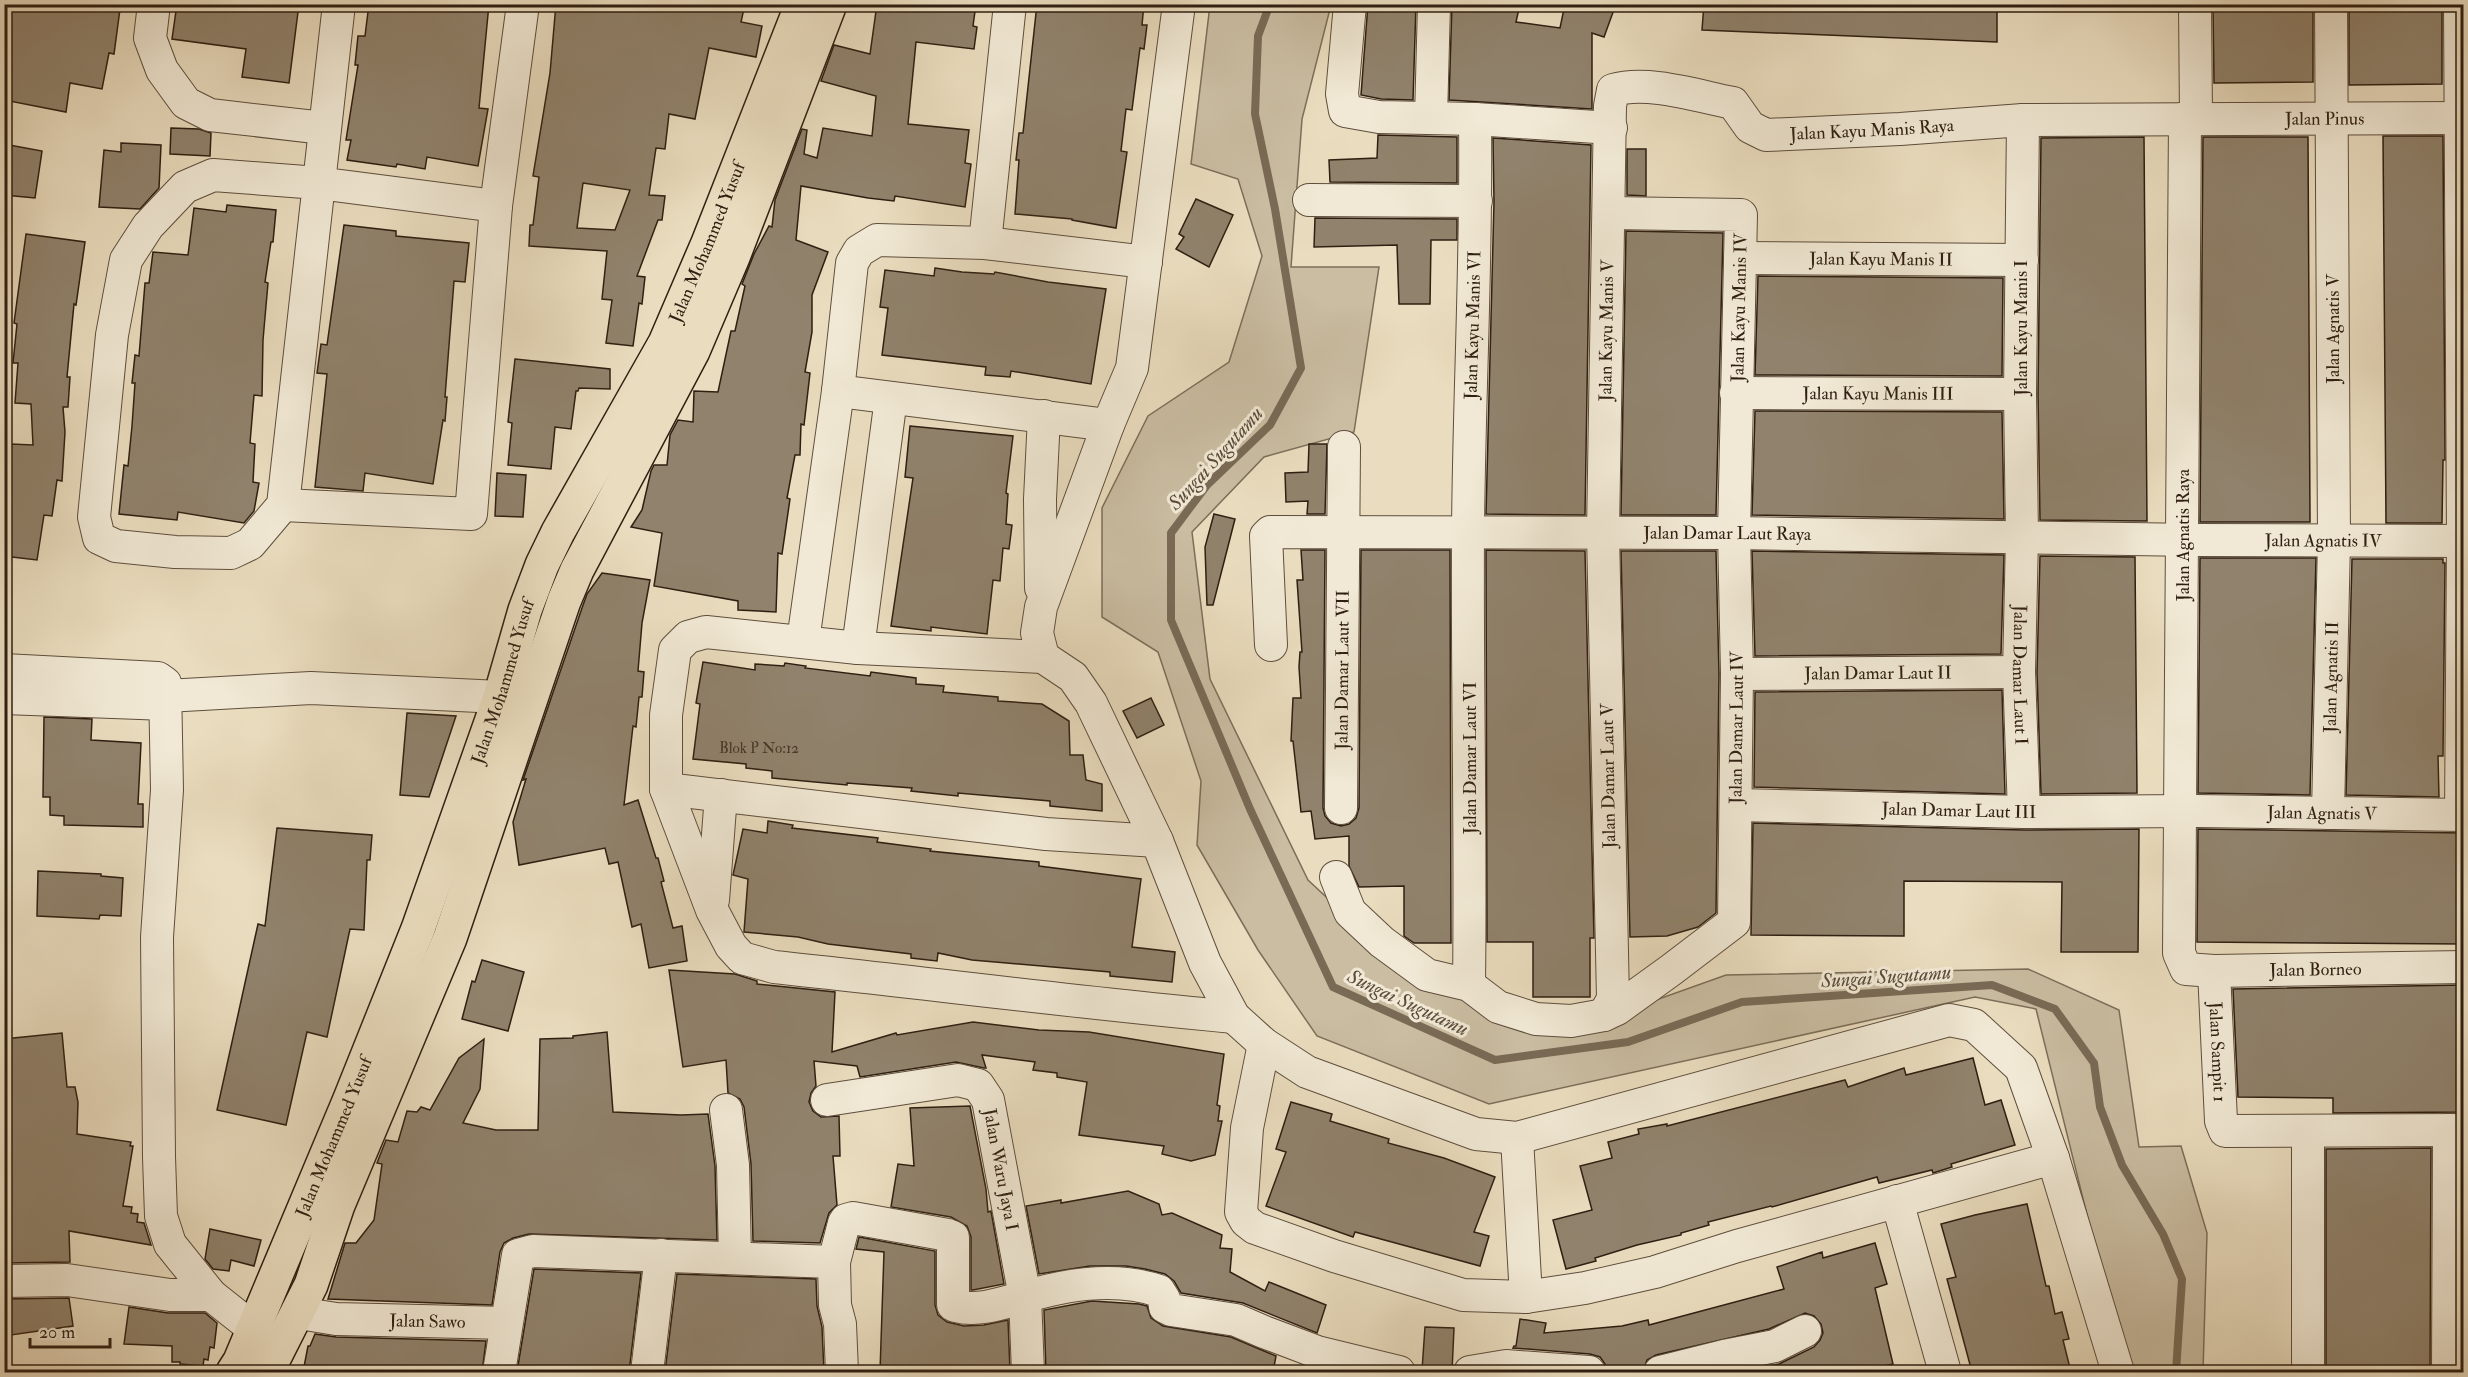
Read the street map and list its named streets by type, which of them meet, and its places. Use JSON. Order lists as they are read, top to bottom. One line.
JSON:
{"streets":{"main road":["Jalan Mohammed Yusuf"],"street":["Jalan Pinus","Jalan Kayu Manis Raya","Jalan Kayu Manis II","Jalan Kayu Manis IV","Jalan Kayu Manis VI","Jalan Kayu Manis I","Jalan Agnatis V","Jalan Kayu Manis V","Jalan Kayu Manis III","Jalan Damar Laut Raya","Jalan Agnatis Raya","Jalan Agnatis IV","Jalan Damar Laut VII","Jalan Damar Laut II","Jalan Damar Laut I","Jalan Agnatis II","Jalan Damar Laut IV","Jalan Damar Laut VI","Jalan Damar Laut V","Jalan Damar Laut III","Jalan Borneo","Jalan Sampit 1","Jalan Waru Jaya I","Jalan Sawo"]},"crossings":[["Jalan Pinus","Jalan Kayu Manis Raya"],["Jalan Pinus","Jalan Agnatis V"],["Jalan Pinus","Jalan Agnatis Raya"],["Jalan Kayu Manis Raya","Jalan Kayu Manis I"],["Jalan Kayu Manis Raya","Jalan Kayu Manis V"],["Jalan Kayu Manis Raya","Jalan Agnatis Raya"],["Jalan Mohammed Yusuf","Jalan Sawo"],["Jalan Kayu Manis II","Jalan Kayu Manis IV"],["Jalan Kayu Manis II","Jalan Kayu Manis I"],["Jalan Kayu Manis IV","Jalan Kayu Manis V"],["Jalan Kayu Manis IV","Jalan Kayu Manis III"],["Jalan Kayu Manis IV","Jalan Damar Laut Raya"],["Jalan Kayu Manis IV","Jalan Damar Laut IV"],["Jalan Kayu Manis VI","Jalan Damar Laut Raya"],["Jalan Kayu Manis VI","Jalan Damar Laut VI"],["Jalan Kayu Manis I","Jalan Kayu Manis III"],["Jalan Kayu Manis I","Jalan Damar Laut Raya"],["Jalan Kayu Manis I","Jalan Damar Laut I"],["Jalan Agnatis V","Jalan Agnatis Raya"],["Jalan Agnatis V","Jalan Agnatis IV"],["Jalan Agnatis V","Jalan Agnatis II"],["Jalan Agnatis V","Jalan Damar Laut III"],["Jalan Kayu Manis V","Jalan Damar Laut Raya"],["Jalan Kayu Manis V","Jalan Damar Laut V"],["Jalan Damar Laut Raya","Jalan Agnatis Raya"],["Jalan Damar Laut Raya","Jalan Agnatis IV"],["Jalan Damar Laut Raya","Jalan Damar Laut VII"],["Jalan Damar Laut Raya","Jalan Damar Laut I"],["Jalan Damar Laut Raya","Jalan Damar Laut IV"],["Jalan Damar Laut Raya","Jalan Damar Laut VI"],["Jalan Damar Laut Raya","Jalan Damar Laut V"],["Jalan Agnatis Raya","Jalan Agnatis IV"],["Jalan Agnatis Raya","Jalan Damar Laut III"],["Jalan Agnatis Raya","Jalan Borneo"],["Jalan Agnatis IV","Jalan Agnatis II"],["Jalan Damar Laut II","Jalan Damar Laut I"],["Jalan Damar Laut II","Jalan Damar Laut IV"],["Jalan Damar Laut I","Jalan Damar Laut III"],["Jalan Damar Laut IV","Jalan Damar Laut V"],["Jalan Damar Laut IV","Jalan Damar Laut III"],["Jalan Borneo","Jalan Sampit 1"]],"water":["Sungai Sugutamu"],"house_numbers":["Blok P No:12"],"scale_bar":"20 m"}
